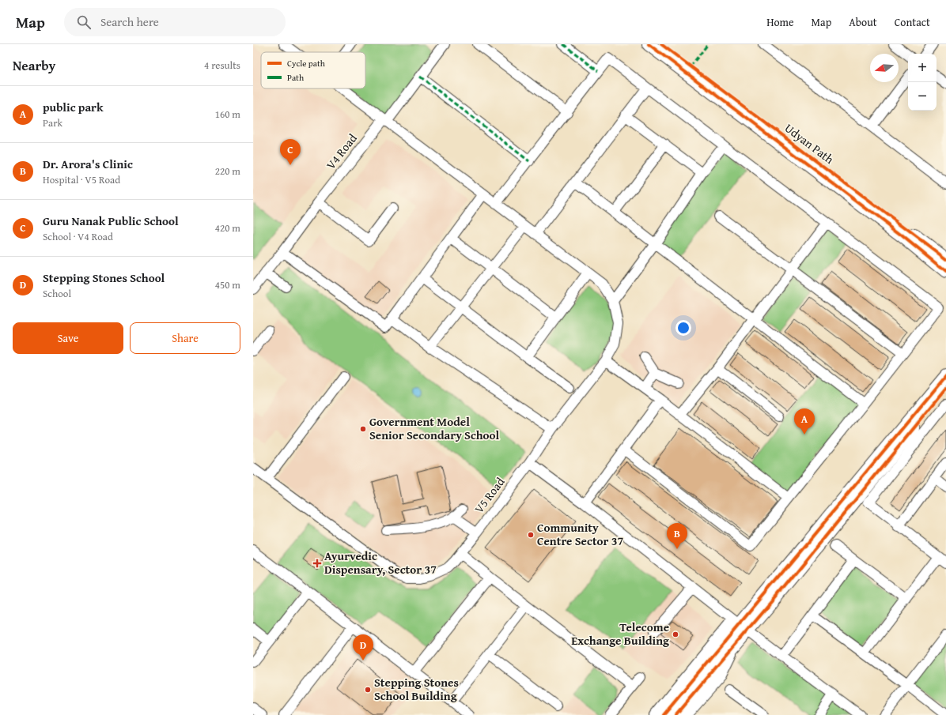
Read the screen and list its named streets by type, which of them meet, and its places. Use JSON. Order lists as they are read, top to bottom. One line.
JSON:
{"streets":{"main road":["Udyan Path"],"street":["V4 Road","V5 Road"]},"places":{"other":["Government Model Senior Secondary School","Community Centre Sector 37","Telecome Exchange Building","Stepping Stones School Building"],"health":["Ayurvedic Dispensary, Sector 37"]},"legend":["Cycle path","Path"],"north":"left","page":{"header":"Map","search":"Search here","nav":["Home","Map","About","Contact"],"heading":["Nearby","4 results"],"map_buttons":["+","−"],"list":[{"mark":"A","name":"public park","note":"Park","value":"160 m"},{"mark":"B","name":"Dr. Arora's Clinic","note":"Hospital · V5 Road","value":"220 m"},{"mark":"C","name":"Guru Nanak Public School","note":"School · V4 Road","value":"420 m"},{"mark":"D","name":"Stepping Stones School","note":"School","value":"450 m"}],"pins":["C","A","B","D"],"buttons":["Save","Share"]}}
